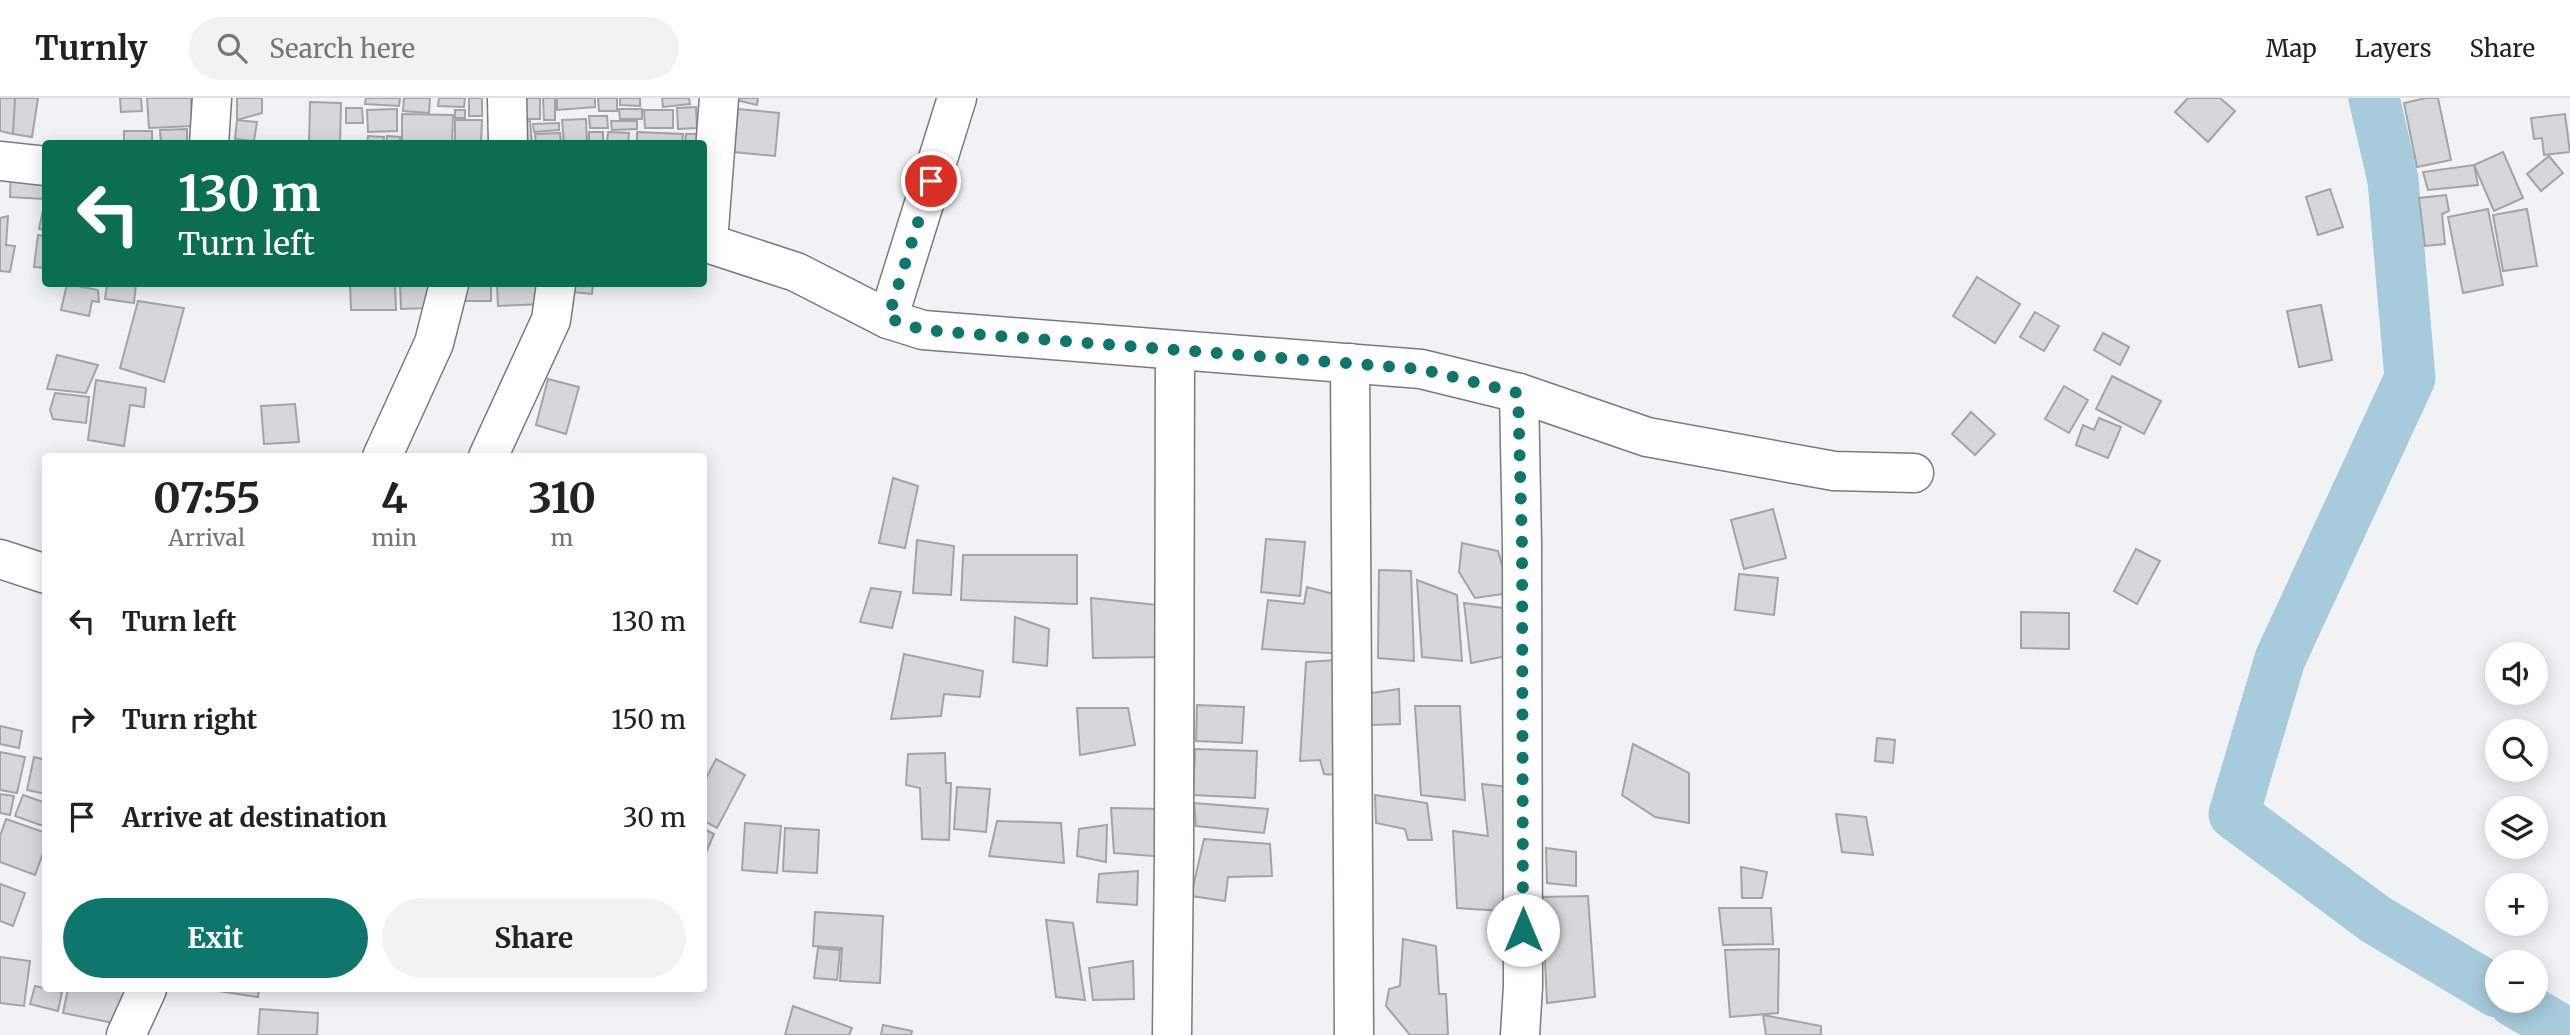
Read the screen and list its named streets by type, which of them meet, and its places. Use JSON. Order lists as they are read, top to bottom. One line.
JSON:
{"page":{"header":"Turnly","search":"Search here","nav":["Map","Layers","Share"],"turn":["130 m","Turn left"],"eta":["07:55","Arrival","4","min","310","m"],"list":[{"name":"Turn left","value":"130 m"},{"name":"Turn right","value":"150 m"},{"name":"Arrive at destination","value":"30 m"}],"map_buttons":["+","−"],"buttons":["Exit","Share"]}}
